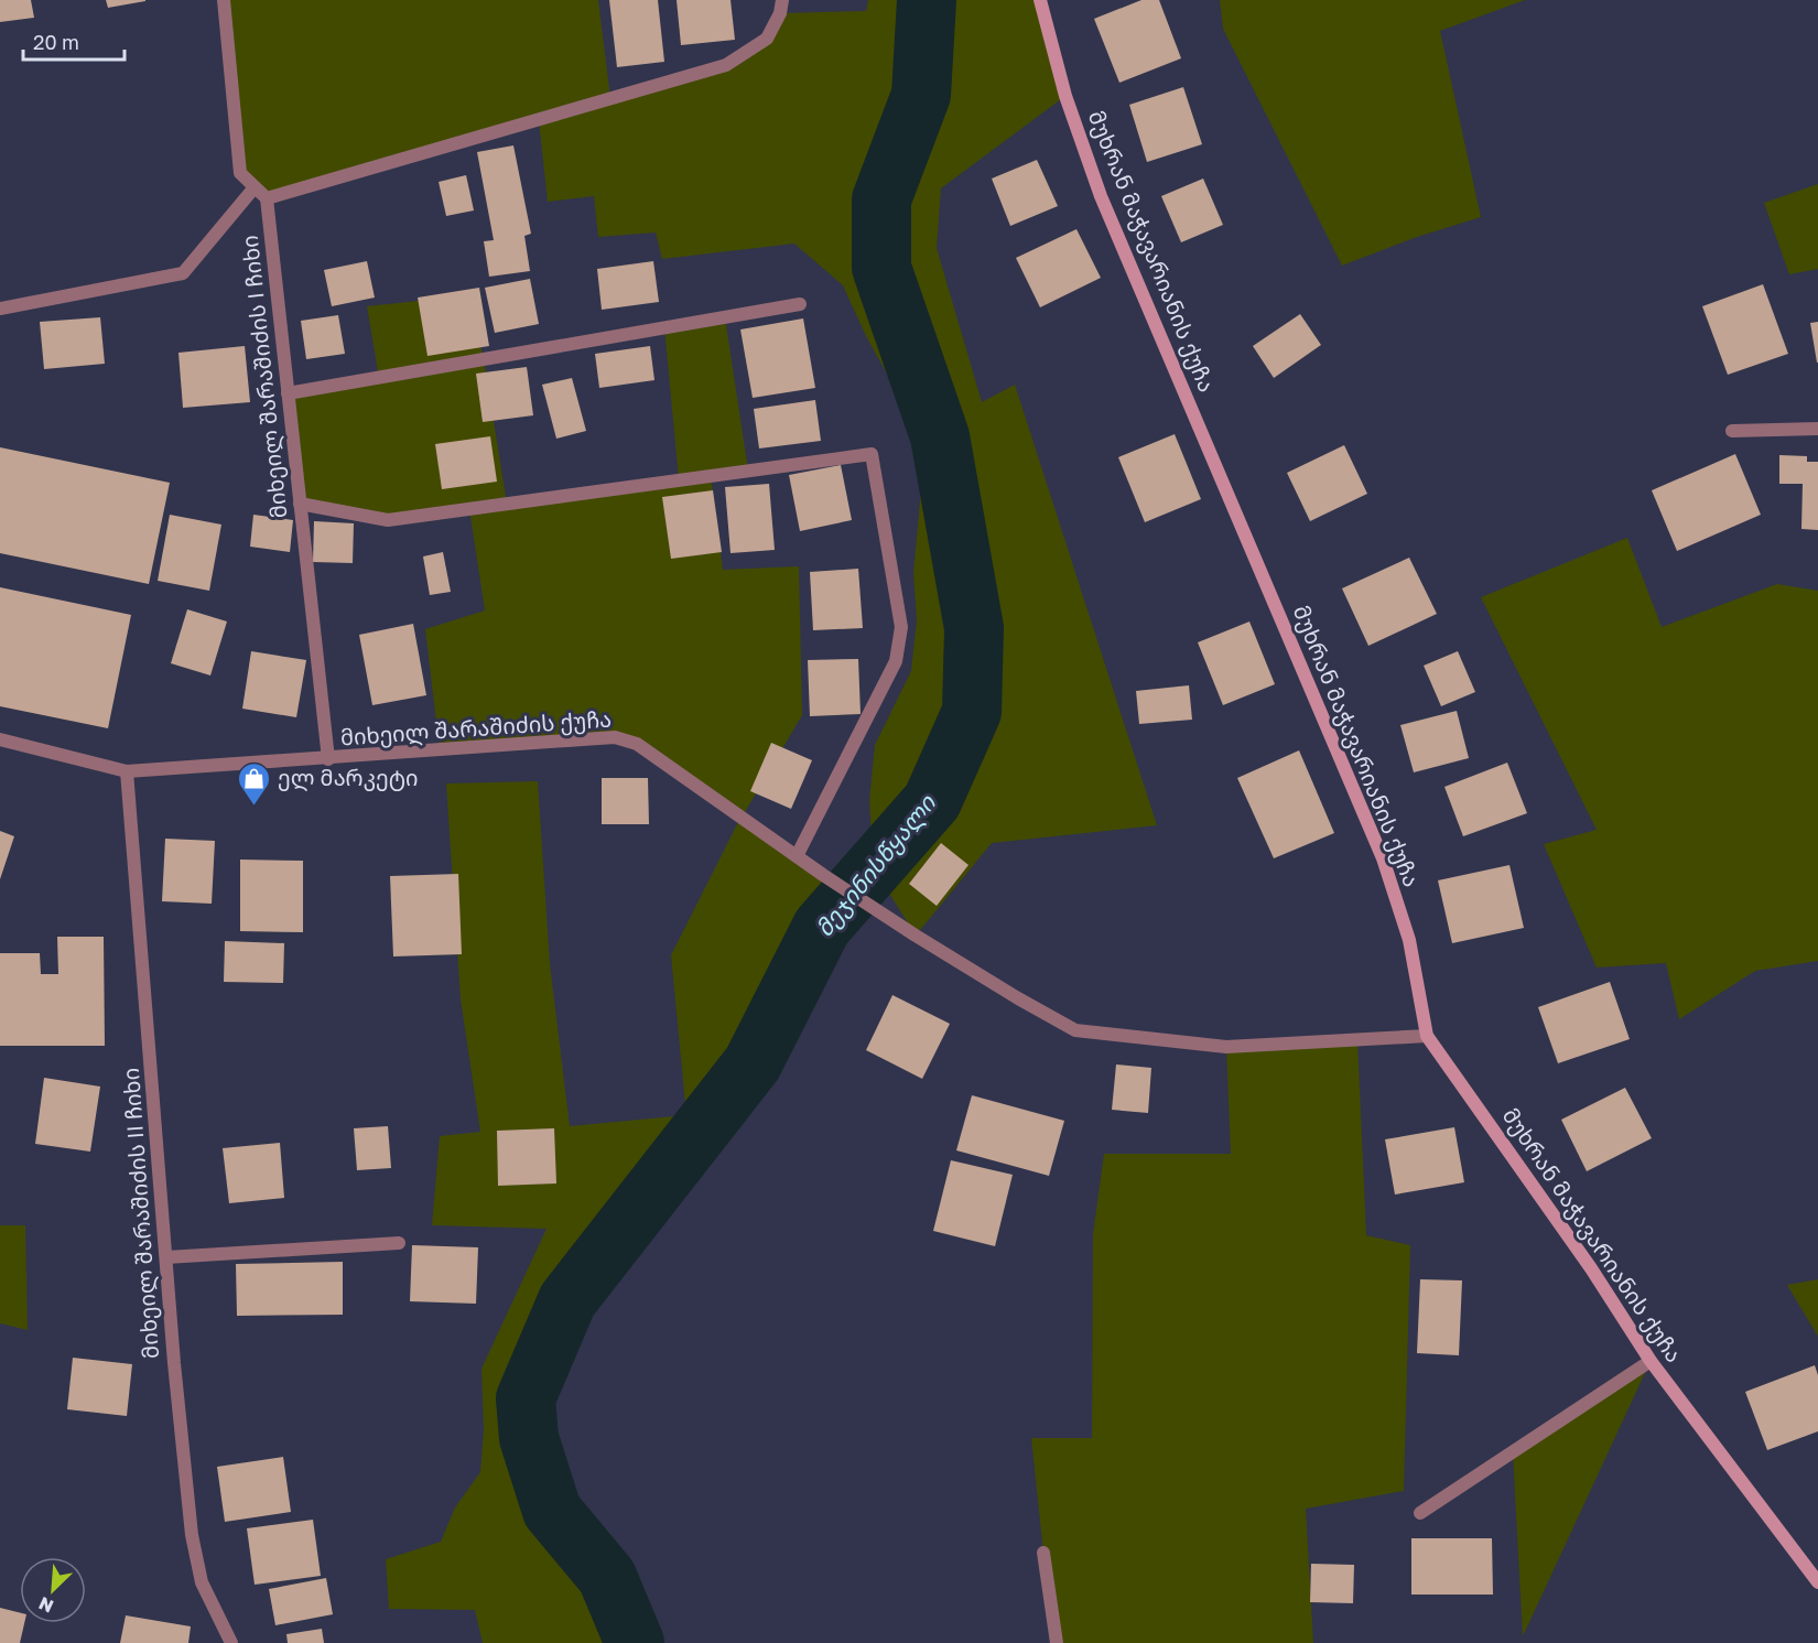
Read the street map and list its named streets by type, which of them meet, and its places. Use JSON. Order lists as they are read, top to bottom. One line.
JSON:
{"streets":{"street":["მუხრან მაჭავარიანის ქუჩა","მიხეილ შარაშიძის I ჩიხი","მიხეილ შარაშიძის ქუჩა","მიხეილ შარაშიძის II ჩიხი"]},"crossings":[["მუხრან მაჭავარიანის ქუჩა","მიხეილ შარაშიძის ქუჩა"],["მიხეილ შარაშიძის I ჩიხი","მიხეილ შარაშიძის ქუჩა"],["მიხეილ შარაშიძის ქუჩა","მიხეილ შარაშიძის II ჩიხი"]],"water":["მეჯინისწყალი"],"places":{"shop":["ელ მარკეტი"]},"scale_bar":"20 m","north":"bottom left"}
